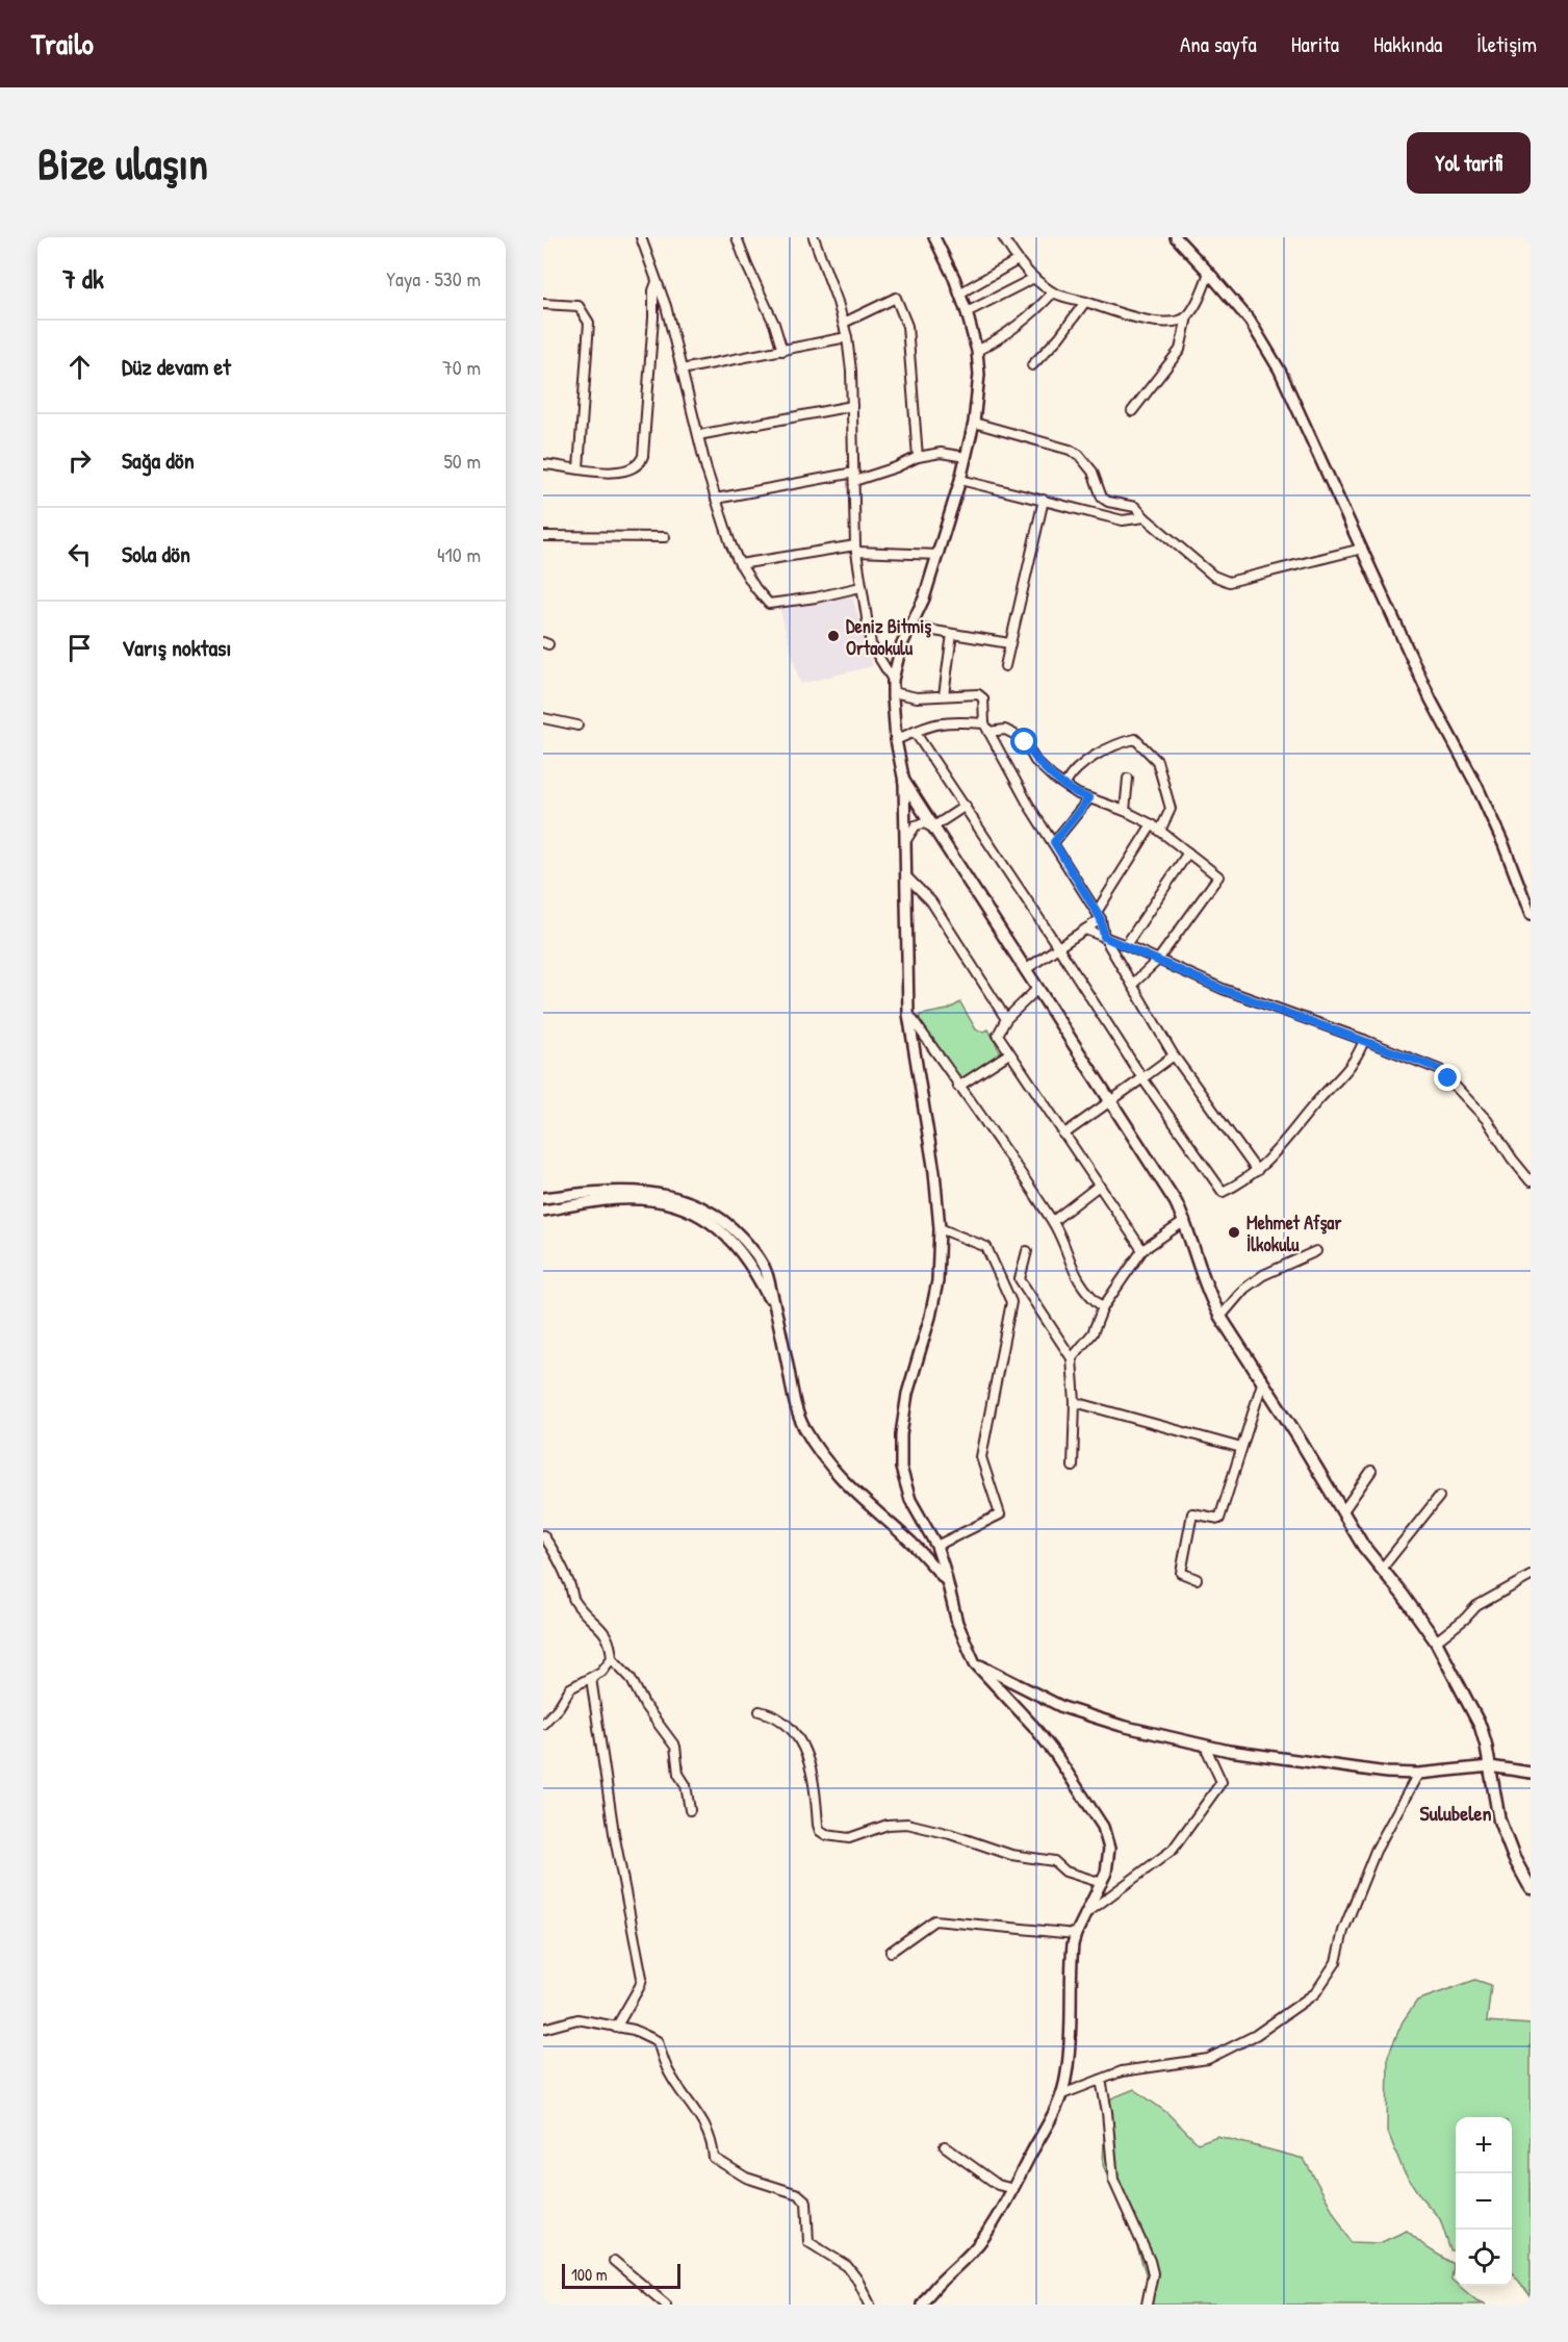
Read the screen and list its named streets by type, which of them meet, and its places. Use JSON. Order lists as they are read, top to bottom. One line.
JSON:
{"districts":["Sulubelen"],"places":["Deniz Bitmiş Ortaokulu","Mehmet Afşar İlkokulu"],"scale_bar":"100 m","page":{"header":"Trailo","nav":["Ana sayfa","Harita","Hakkında","İletişim"],"buttons":"Yol tarifi","title":"Bize ulaşın","heading":["7 dk","Yaya · 530 m"],"list":[["Düz devam et","70 m"],["Sağa dön","50 m"],["Sola dön","410 m"],"Varış noktası"],"map_buttons":["+","−"],"scale":"100 m"}}
